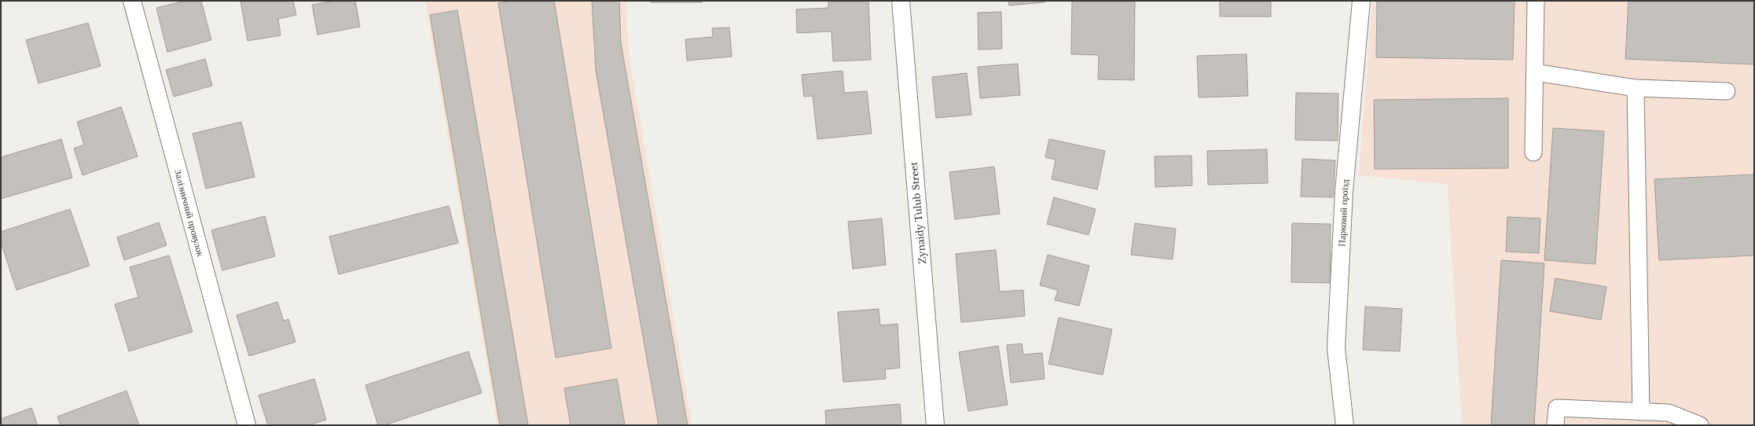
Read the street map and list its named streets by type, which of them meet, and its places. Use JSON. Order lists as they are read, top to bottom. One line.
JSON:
{"streets":{"street":["Залізничний провулок","Zynaidy Tulub Street","Парковий проїзд"]}}
